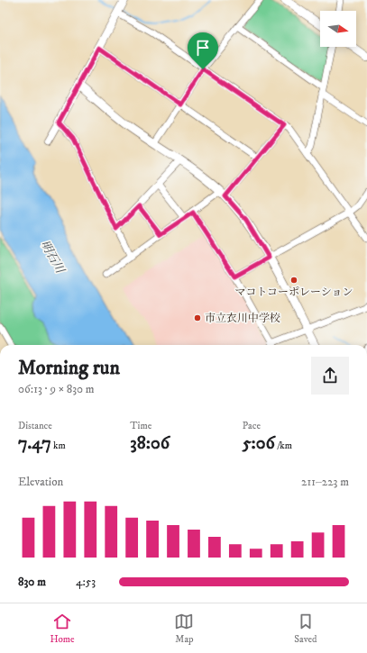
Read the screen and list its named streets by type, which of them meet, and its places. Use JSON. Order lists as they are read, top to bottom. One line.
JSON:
{"water":["明石川"],"places":["マコトコーポレーション","市立衣川中学校"],"north":"right","page":{"heading":["Morning run","06:13 · 9 × 830 m"],"stats":[["Distance","7.47 km"],["Time","38:06"],["Pace","5:06 /km"]],"chart":["Elevation","211–223 m"],"list":[{"name":"830 m","note":"4:53"}],"tabs":["Home","Map","Saved"]}}
